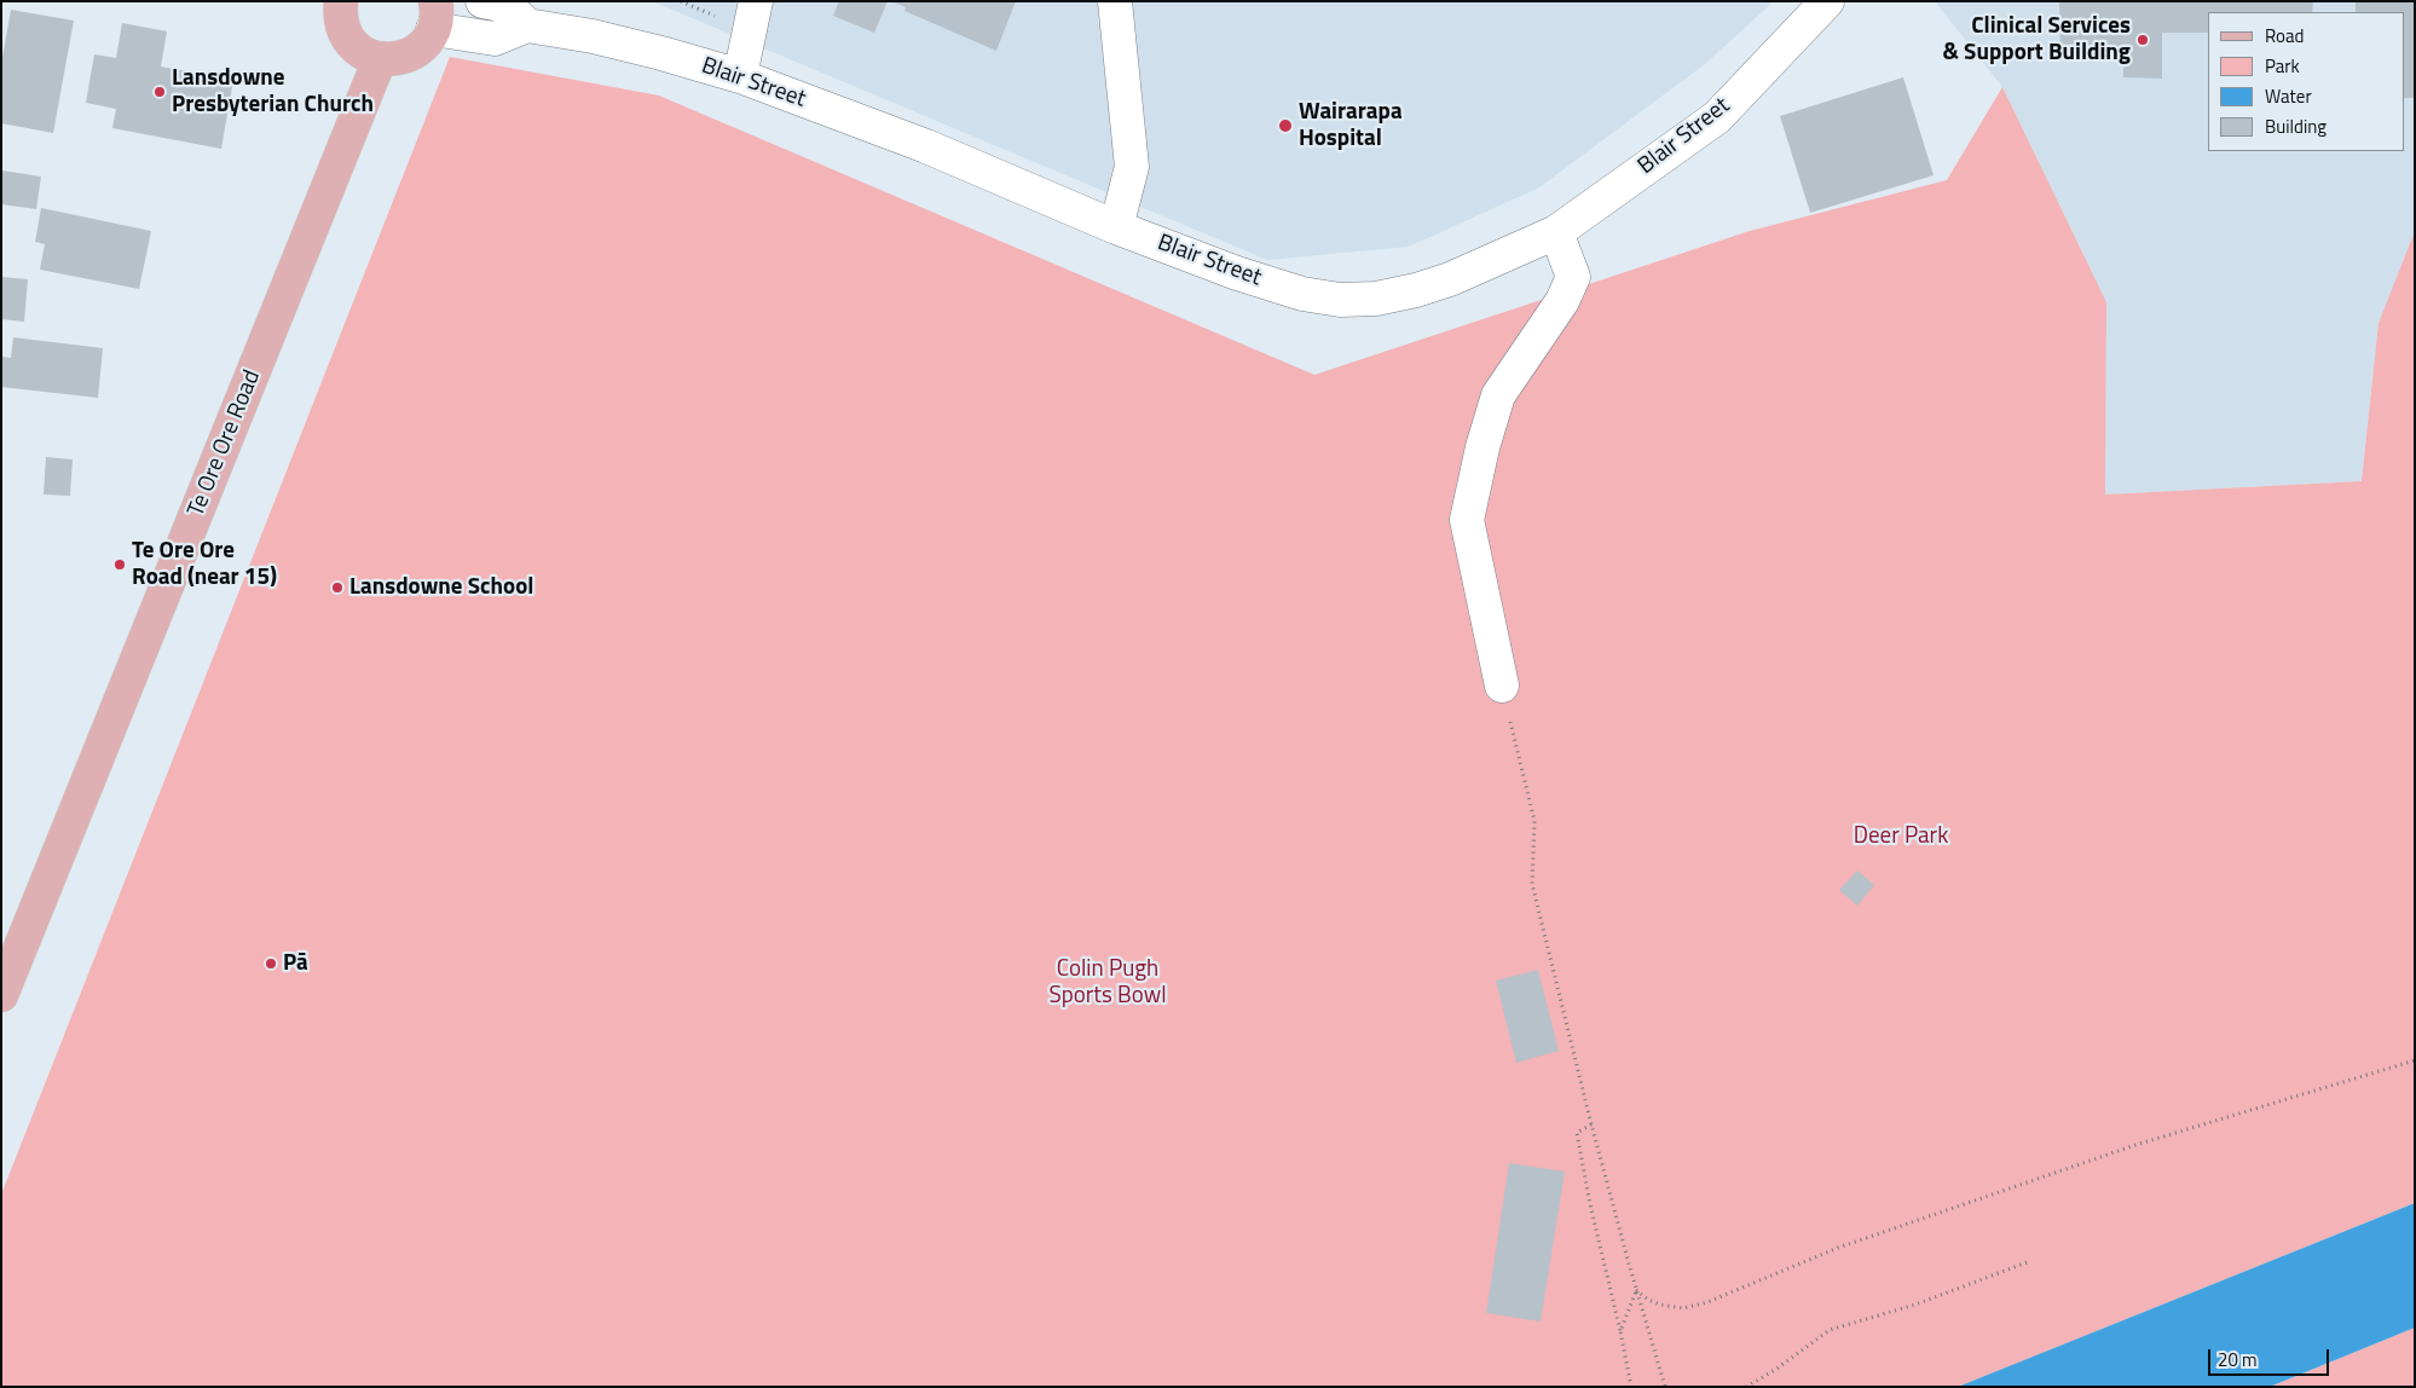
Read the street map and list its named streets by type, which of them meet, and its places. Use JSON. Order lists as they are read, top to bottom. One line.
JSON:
{"streets":{"main road":["Te Ore Ore Road"],"street":["Blair Street"]},"parks":["Deer Park","Colin Pugh Sports Bowl"],"places":["Clinical Services & Support Building","Lansdowne Presbyterian Church","Wairarapa Hospital","Te Ore Ore Road (near 15)","Lansdowne School","Pā"],"legend":["Road","Park","Water","Building"],"scale_bar":"20 m"}
